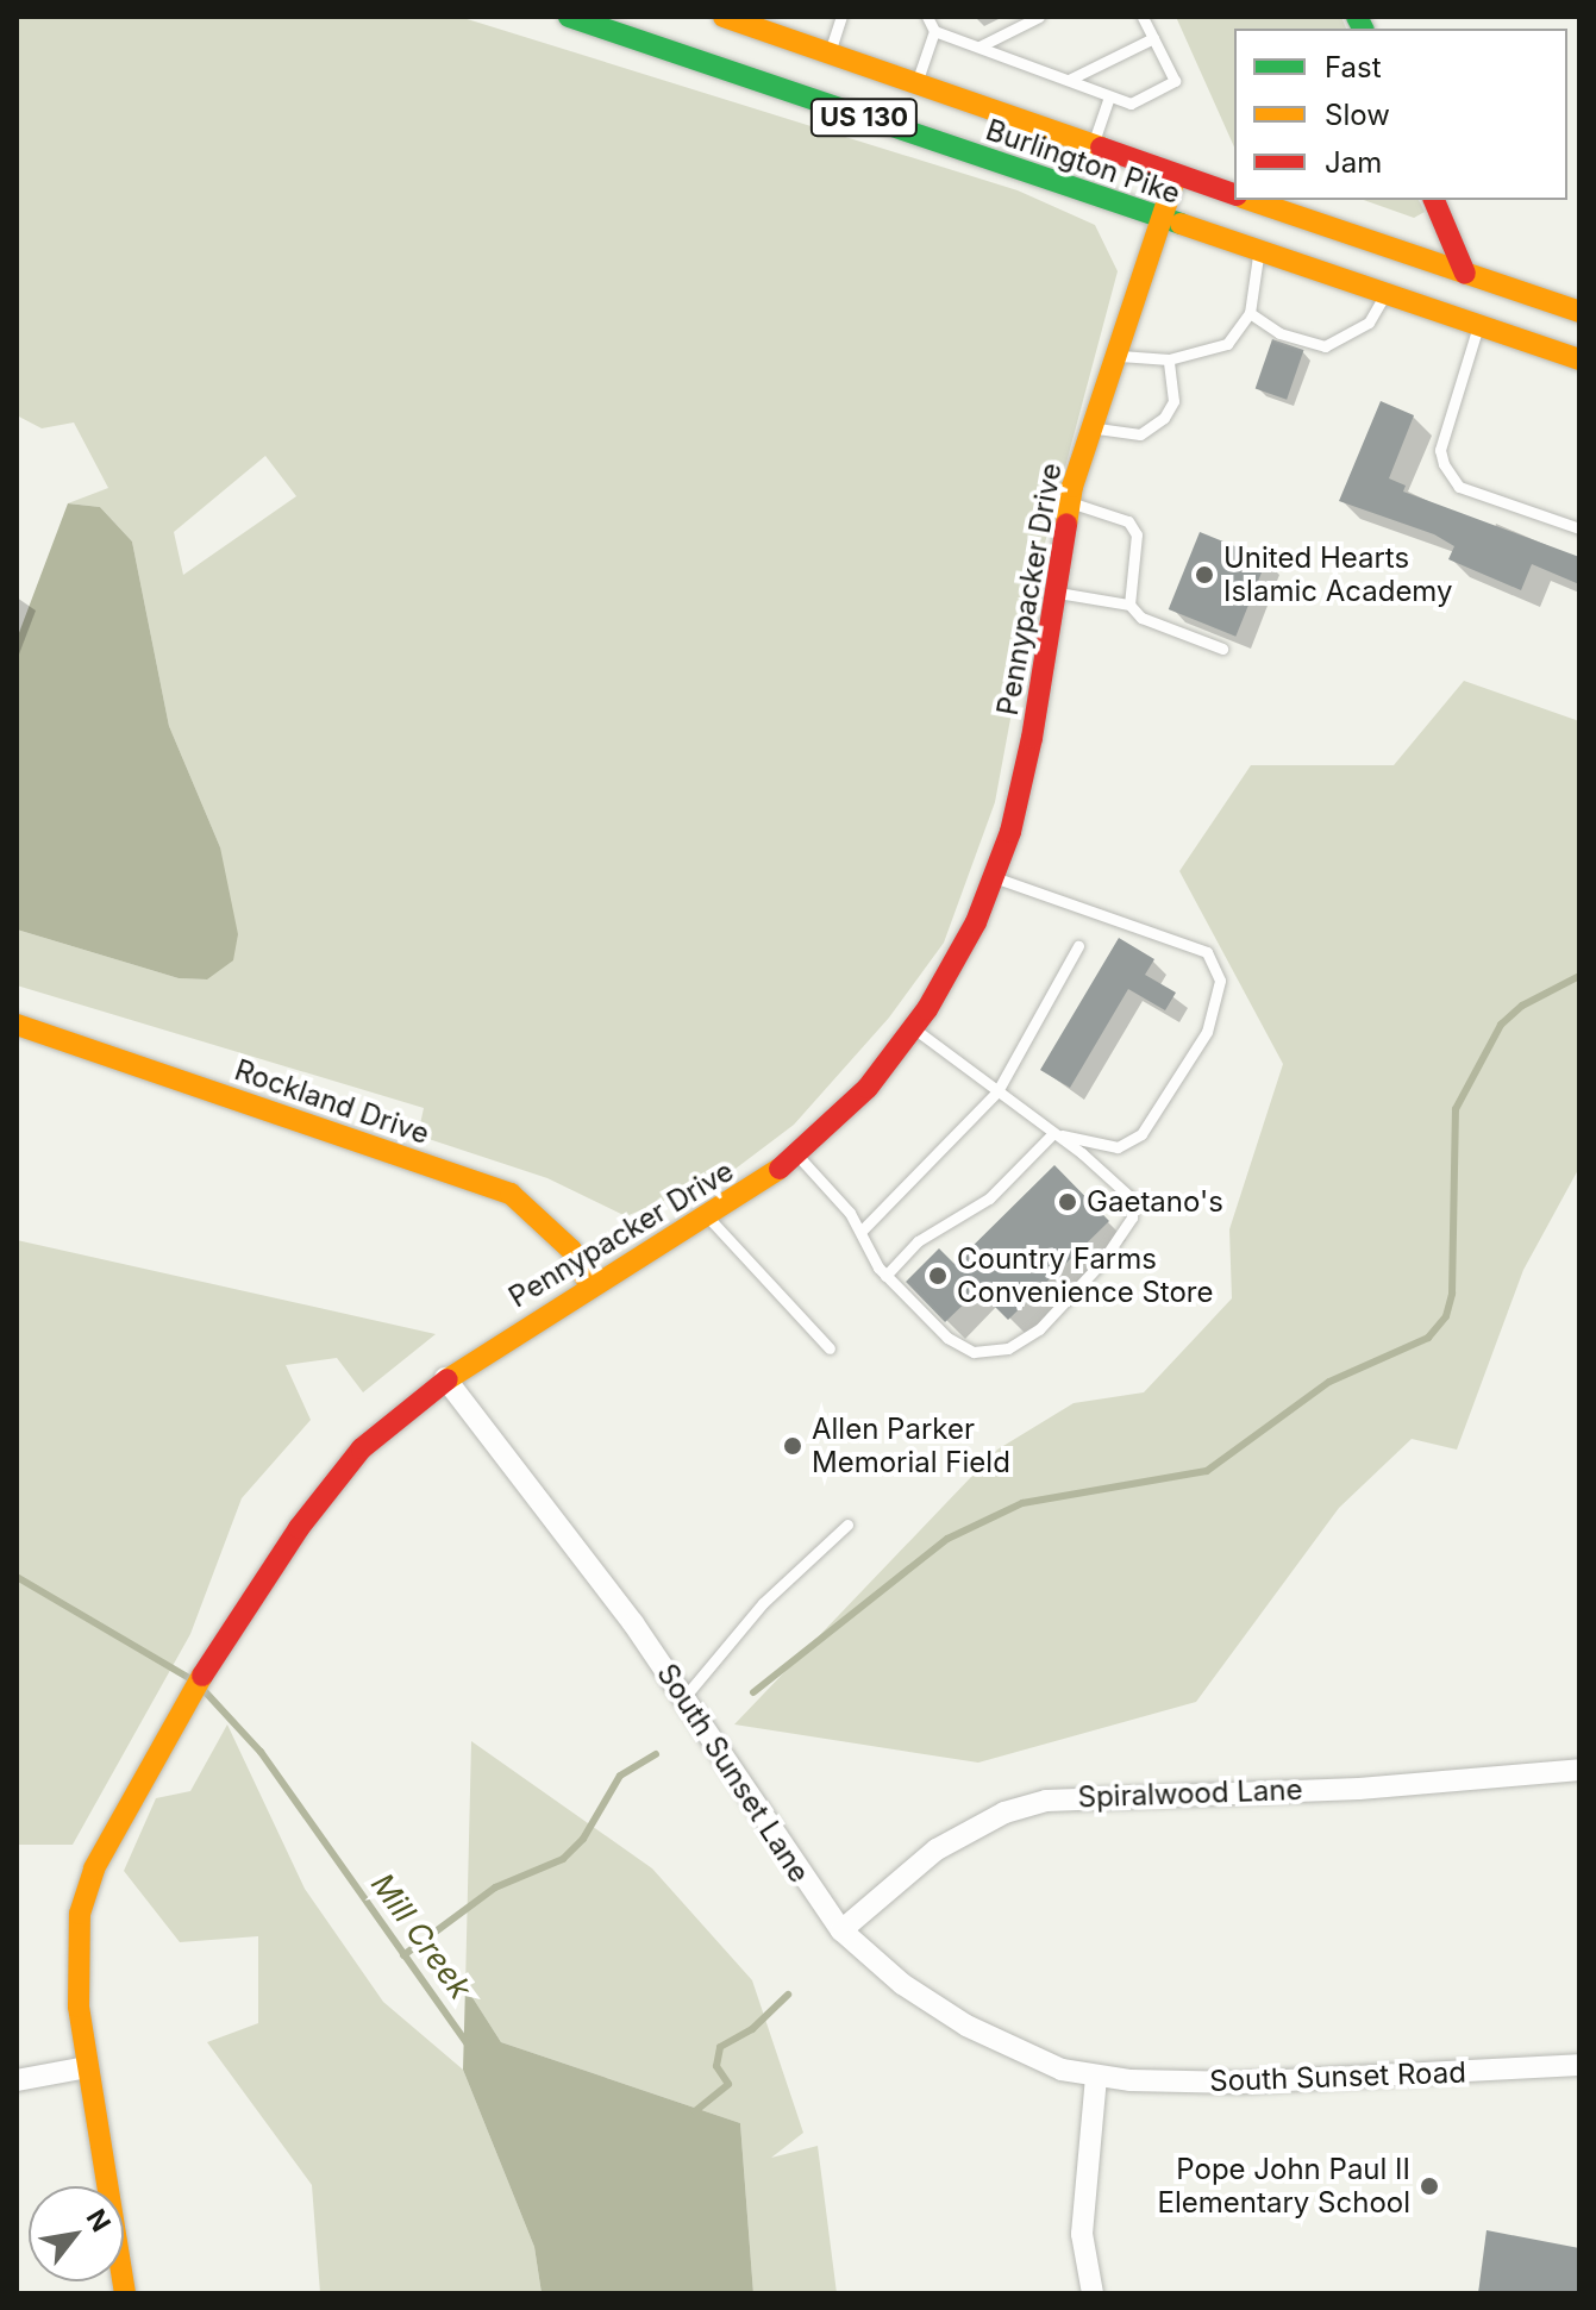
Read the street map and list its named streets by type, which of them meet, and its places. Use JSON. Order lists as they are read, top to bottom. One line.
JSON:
{"streets":{"main road":["US 130","Burlington Pike","Pennypacker Drive","Rockland Drive"],"street":["South Sunset Lane","Spiralwood Lane","South Sunset Road"]},"crossings":[["Burlington Pike","Pennypacker Drive"],["Pennypacker Drive","Rockland Drive"],["Pennypacker Drive","South Sunset Lane"],["South Sunset Lane","Spiralwood Lane"],["South Sunset Lane","South Sunset Road"]],"water":["Mill Creek"],"places":["United Hearts Islamic Academy","Gaetano's","Country Farms Convenience Store","Allen Parker Memorial Field","Pope John Paul II Elementary School"],"legend":["Fast","Slow","Jam"],"north":"top right"}
